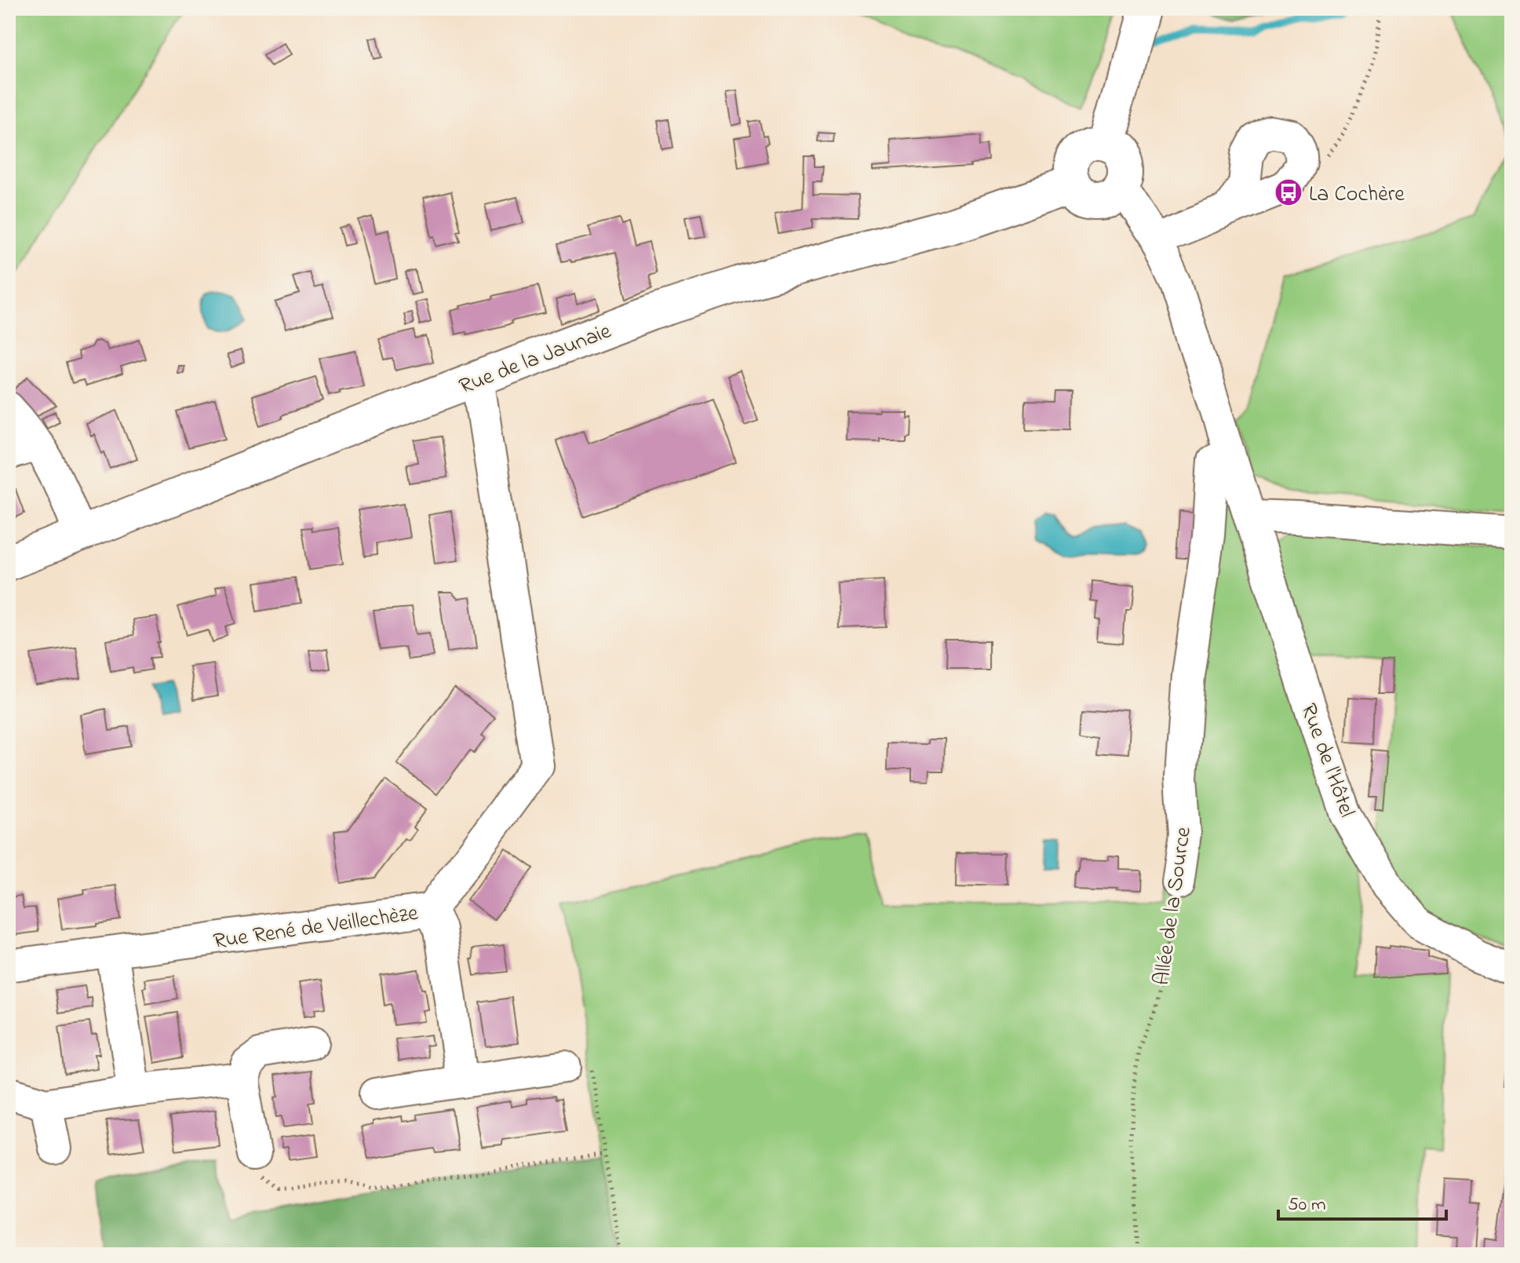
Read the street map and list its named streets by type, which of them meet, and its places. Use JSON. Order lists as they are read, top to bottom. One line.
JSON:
{"streets":{"main road":["Rue de la Jaunaie"],"street":["Rue de l'Hôtel","Allée de la Source","Rue René de Veillechèze"]},"crossings":[["Rue de la Jaunaie","Rue de l'Hôtel"],["Rue de la Jaunaie","Rue René de Veillechèze"],["Rue de l'Hôtel","Allée de la Source"]],"places":{"bus stop":["La Cochère"]},"scale_bar":"50 m"}
